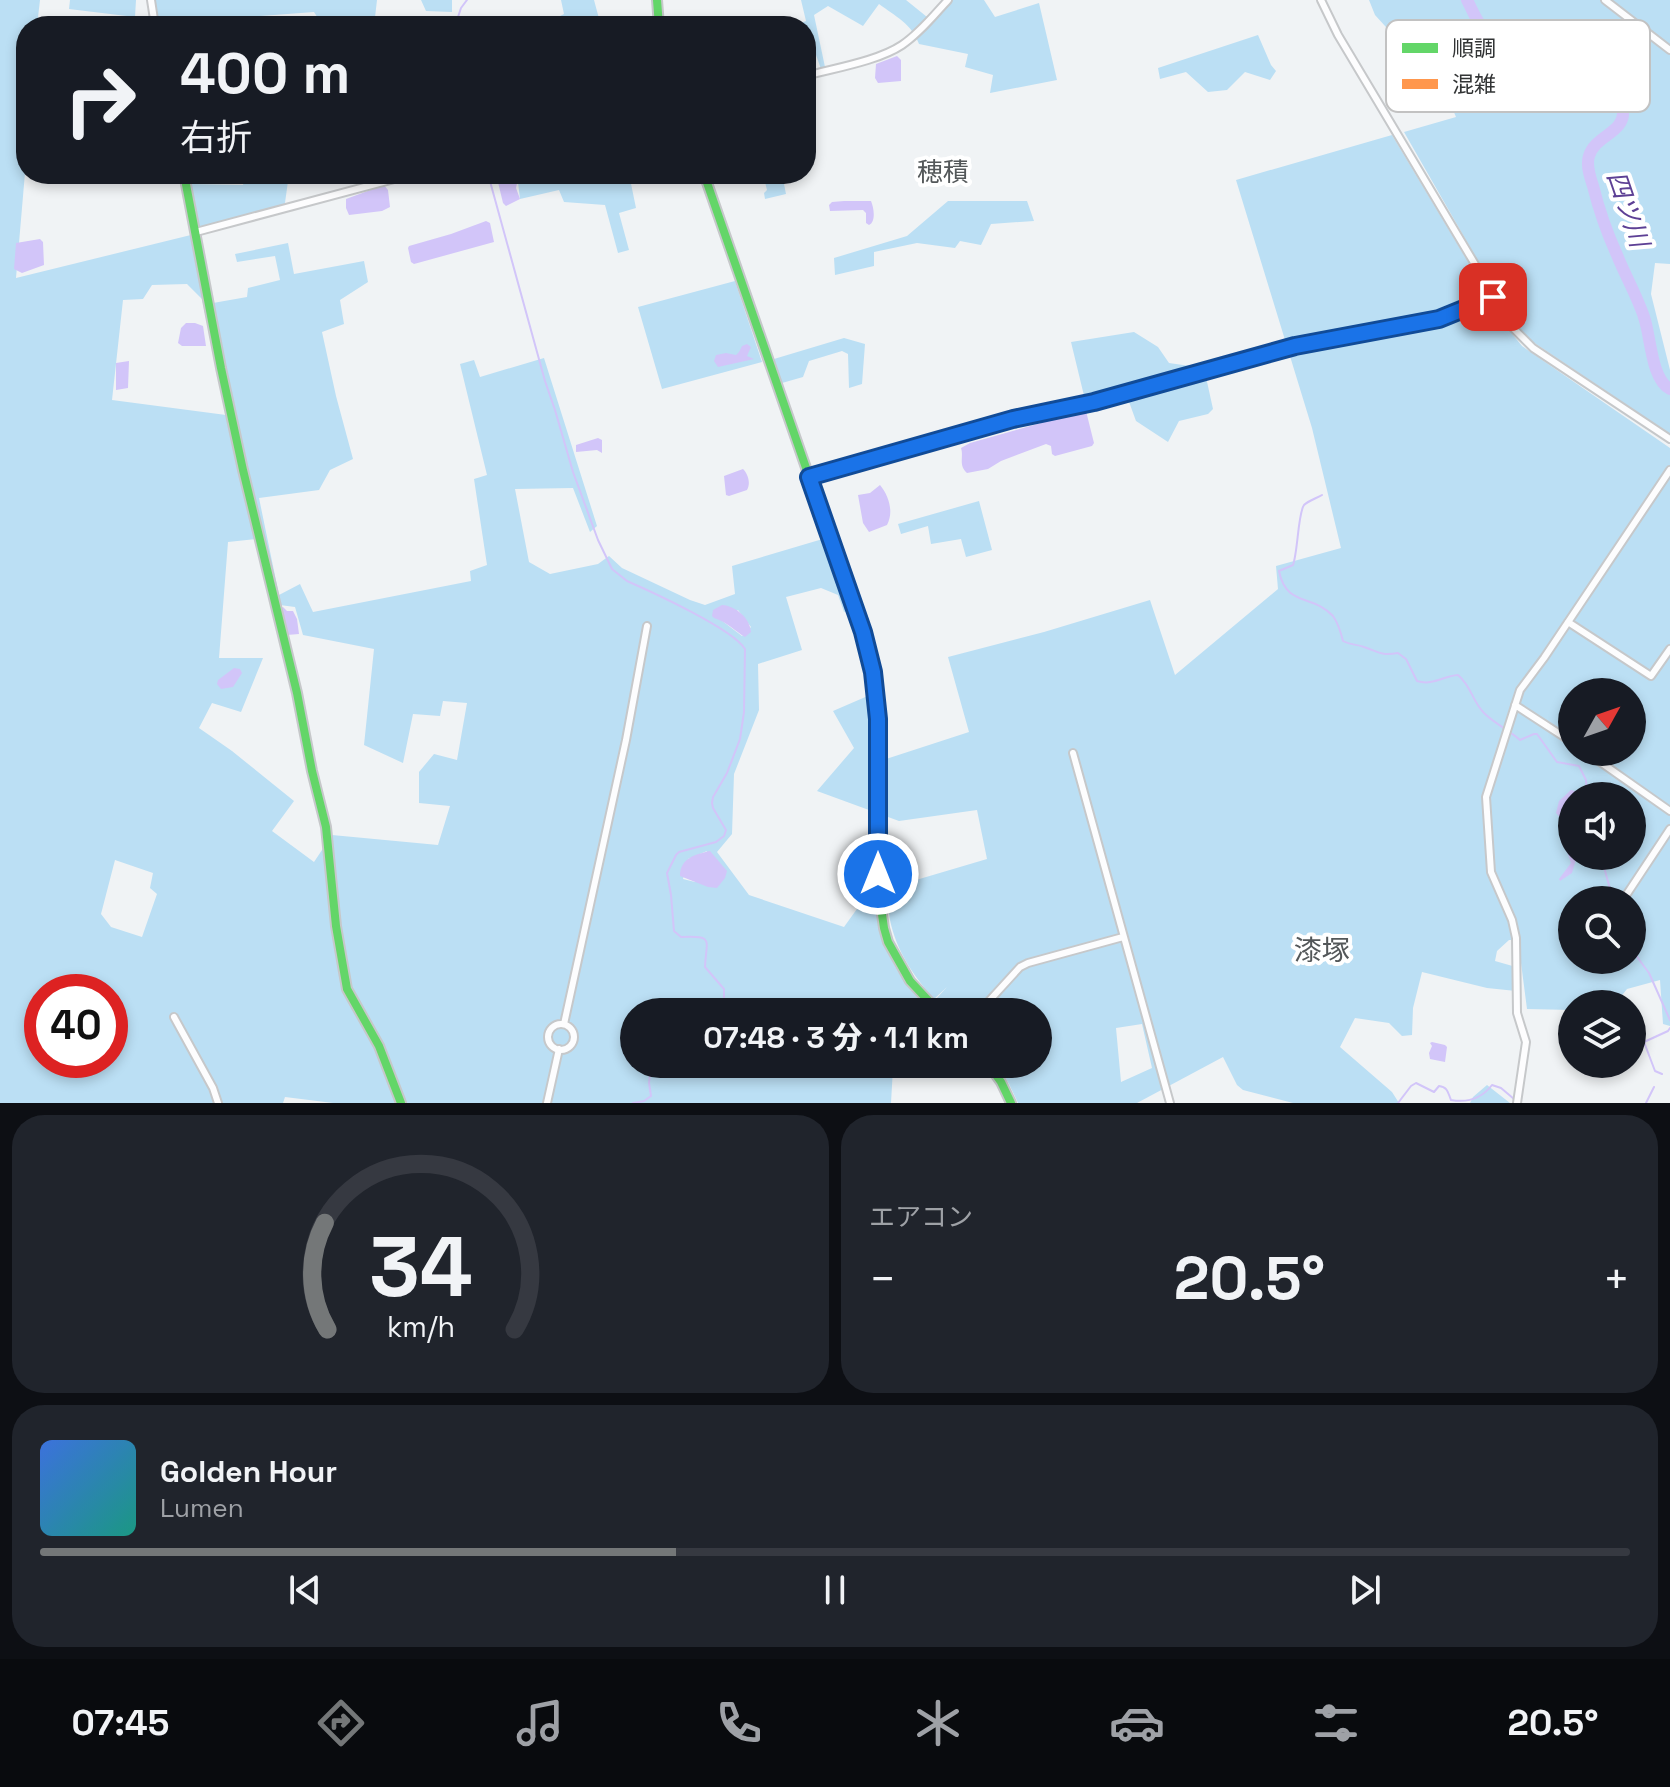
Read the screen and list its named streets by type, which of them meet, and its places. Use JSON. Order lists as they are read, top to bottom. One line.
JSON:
{"districts":["穂積","漆塚"],"water":["四ツ川"],"legend":["順調","混雑"],"north":"top right","page":{"turn":["400 m","右折"],"limit":"40","trip":"07:48 · 3 分 · 1.1 km","tile":"エアコン","heat":["−","20.5°","+"],"song":["Golden Hour","Lumen"],"tabs":["07:45","20.5°"],"gauge":["34","km/h"]}}
